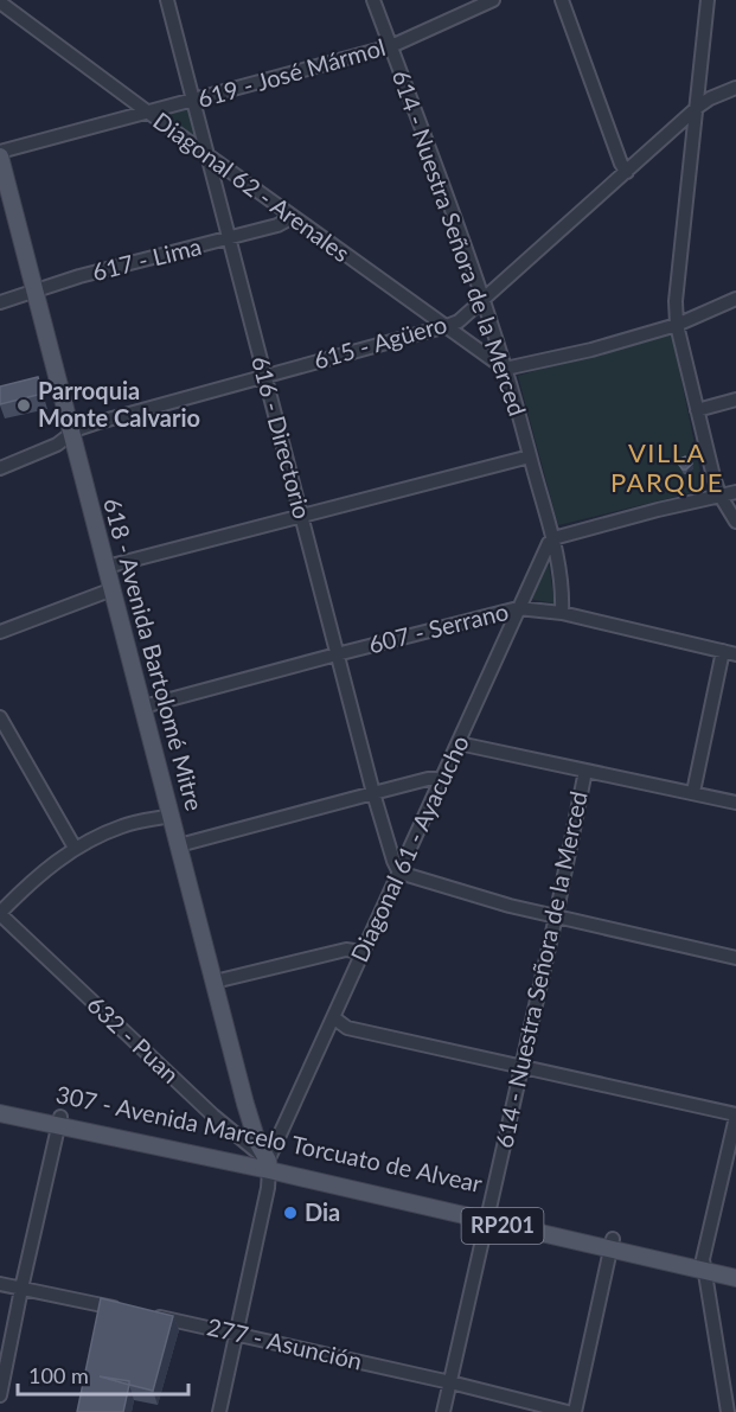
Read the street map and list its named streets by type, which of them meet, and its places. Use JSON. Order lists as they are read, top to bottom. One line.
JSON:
{"streets":{"main road":["618 - Avenida Bartolomé Mitre","307 - Avenida Marcelo Torcuato de Alvear","RP201"],"street":["619 - José Mármol","Diagonal 62 - Arenales","614 - Nuestra Señora de la Merced","617 - Lima","615 - Agüero","616 - Directorio","607 - Serrano","Diagonal 61 - Ayacucho","632 - Puan","277 - Asunción"]},"crossings":[["619 - José Mármol","Diagonal 62 - Arenales"],["619 - José Mármol","614 - Nuestra Señora de la Merced"],["619 - José Mármol","616 - Directorio"],["619 - José Mármol","618 - Avenida Bartolomé Mitre"],["Diagonal 62 - Arenales","614 - Nuestra Señora de la Merced"],["Diagonal 62 - Arenales","617 - Lima"],["Diagonal 62 - Arenales","615 - Agüero"],["Diagonal 62 - Arenales","616 - Directorio"],["614 - Nuestra Señora de la Merced","615 - Agüero"],["614 - Nuestra Señora de la Merced","607 - Serrano"],["614 - Nuestra Señora de la Merced","Diagonal 61 - Ayacucho"],["614 - Nuestra Señora de la Merced","307 - Avenida Marcelo Torcuato de Alvear"],["614 - Nuestra Señora de la Merced","277 - Asunción"],["617 - Lima","616 - Directorio"],["617 - Lima","618 - Avenida Bartolomé Mitre"],["615 - Agüero","616 - Directorio"],["615 - Agüero","618 - Avenida Bartolomé Mitre"],["616 - Directorio","607 - Serrano"],["616 - Directorio","Diagonal 61 - Ayacucho"],["607 - Serrano","618 - Avenida Bartolomé Mitre"],["607 - Serrano","Diagonal 61 - Ayacucho"],["618 - Avenida Bartolomé Mitre","Diagonal 61 - Ayacucho"],["618 - Avenida Bartolomé Mitre","632 - Puan"],["618 - Avenida Bartolomé Mitre","307 - Avenida Marcelo Torcuato de Alvear"],["Diagonal 61 - Ayacucho","632 - Puan"],["Diagonal 61 - Ayacucho","307 - Avenida Marcelo Torcuato de Alvear"],["Diagonal 61 - Ayacucho","277 - Asunción"],["632 - Puan","307 - Avenida Marcelo Torcuato de Alvear"]],"districts":["VILLA PARQUE"],"places":["Parroquia Monte Calvario","Dia"],"scale_bar":"100 m"}
